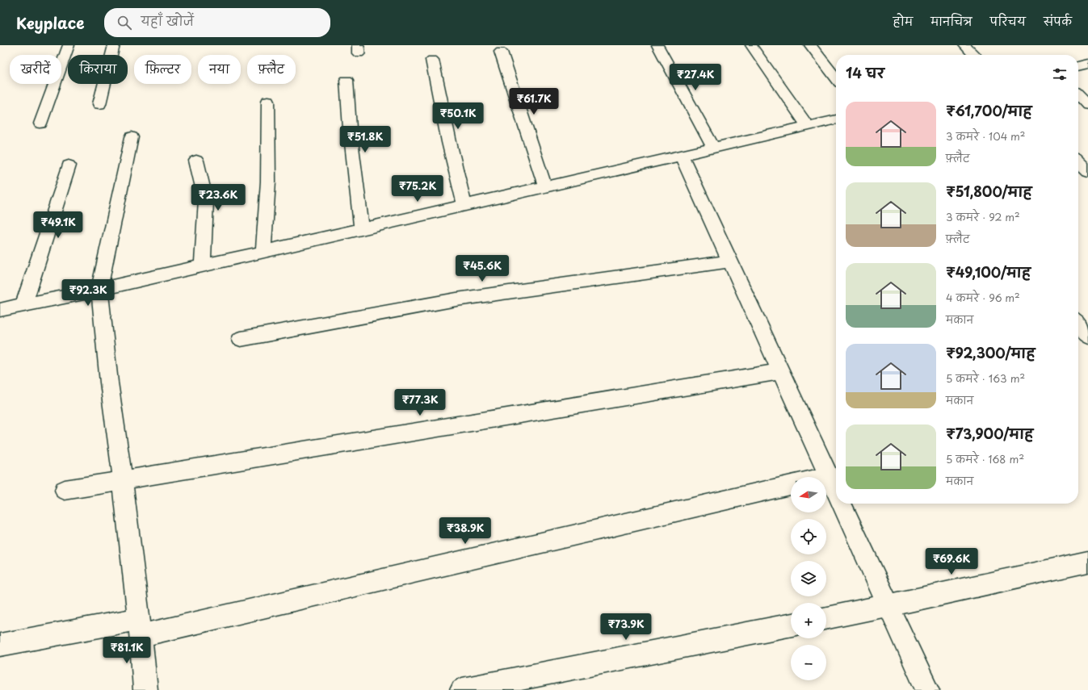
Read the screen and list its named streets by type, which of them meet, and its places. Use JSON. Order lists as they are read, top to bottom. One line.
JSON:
{"north":"left","page":{"header":"Keyplace","search":"यहाँ खोजें","nav":["होम","मानचित्र","परिचय","संपर्क"],"chip":["खरीदें","किराया","फ़िल्टर","नया","फ़्लैट"],"heading":"14 घर","price":["₹27.4K","₹61.7K","₹50.1K","₹51.8K","₹75.2K","₹23.6K","₹49.1K","₹45.6K","₹92.3K","₹77.3K","₹38.9K","₹69.6K","₹73.9K","₹81.1K"],"list":[{"name":"₹61,700/माह","note":"3 कमरे · 104 m² · फ़्लैट"},{"name":"₹51,800/माह","note":"3 कमरे · 92 m² · फ़्लैट"},{"name":"₹49,100/माह","note":"4 कमरे · 96 m² · मकान"},{"name":"₹92,300/माह","note":"5 कमरे · 163 m² · मकान"},{"name":"₹73,900/माह","note":"5 कमरे · 168 m² · मकान"}],"map_buttons":["+","−"]}}
